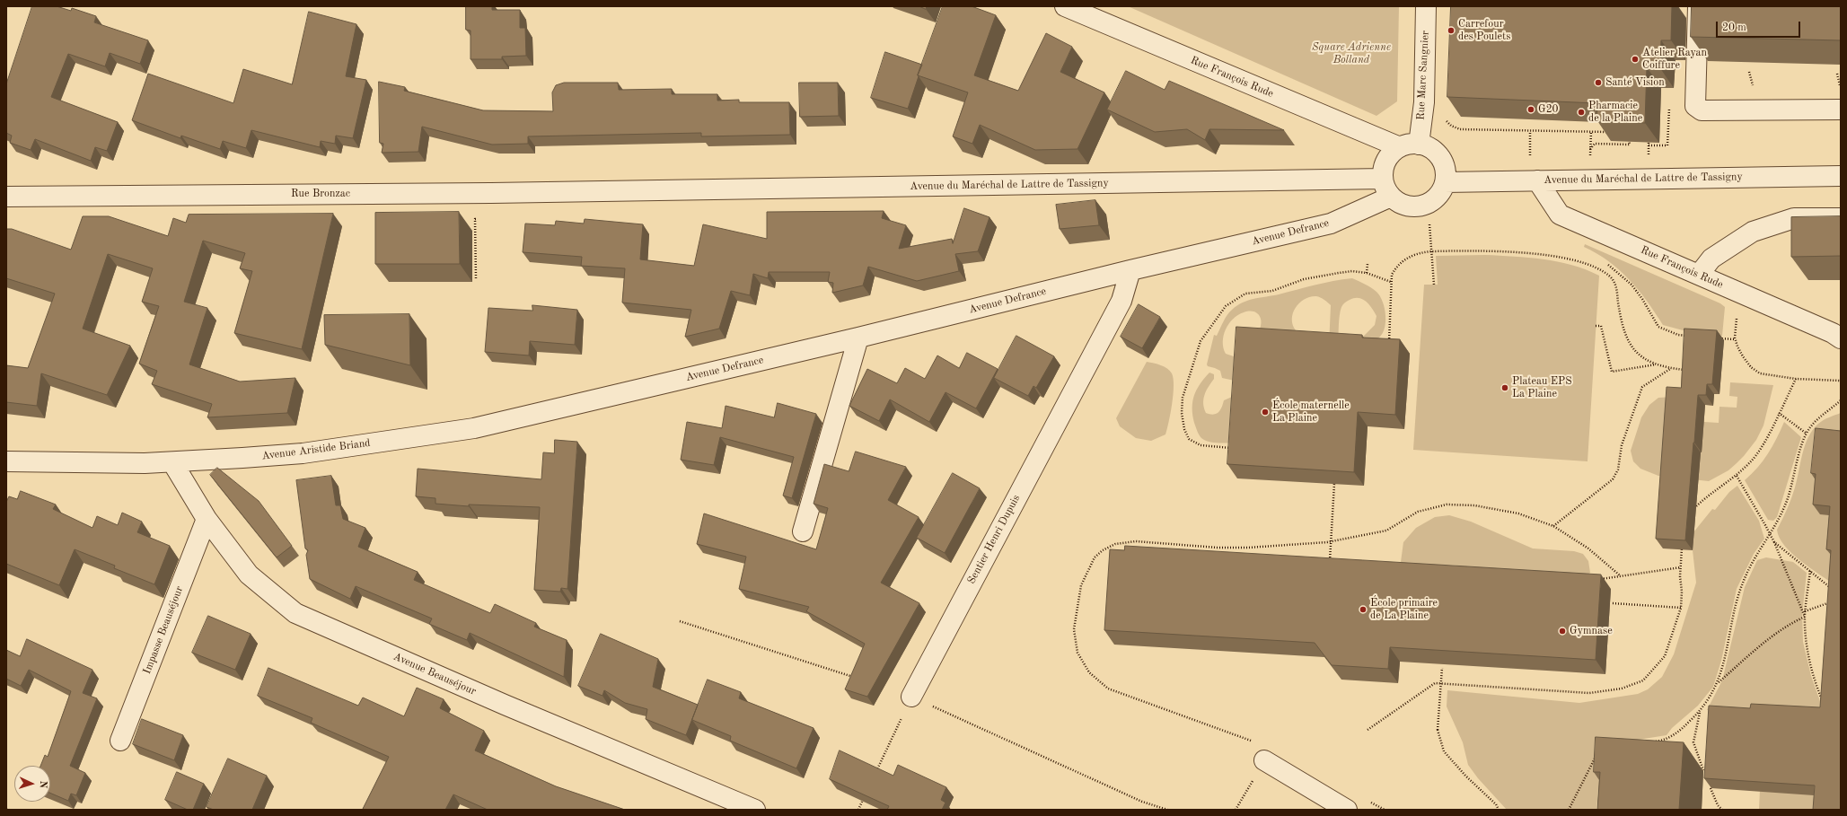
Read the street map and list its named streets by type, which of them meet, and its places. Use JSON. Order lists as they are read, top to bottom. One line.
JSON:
{"streets":{"street":["Rue Marc Sangnier","Rue François Rude","Avenue du Maréchal de Lattre de Tassigny","Rue Bronzac","Avenue Defrance","Avenue Aristide Briand","Sentier Henri Dupuis","Impasse Beauséjour","Avenue Beauséjour"]},"crossings":[["Rue Marc Sangnier","Rue François Rude"],["Rue Marc Sangnier","Avenue du Maréchal de Lattre de Tassigny"],["Rue Marc Sangnier","Avenue Defrance"],["Rue François Rude","Avenue du Maréchal de Lattre de Tassigny"],["Rue François Rude","Avenue Defrance"],["Avenue du Maréchal de Lattre de Tassigny","Rue Bronzac"],["Avenue du Maréchal de Lattre de Tassigny","Avenue Defrance"],["Avenue Defrance","Avenue Aristide Briand"],["Avenue Defrance","Sentier Henri Dupuis"],["Avenue Aristide Briand","Avenue Beauséjour"],["Impasse Beauséjour","Avenue Beauséjour"]],"parks":["Square Adrienne Bolland"],"places":["Carrefour des Poulets","Atelier Rayan Coiffure","Santé Vision","G20","Pharmacie de la Plaine","Plateau EPS La Plaine","École maternelle La Plaine","École primaire de La Plaine","Gymnase"],"scale_bar":"20 m","north":"right"}
